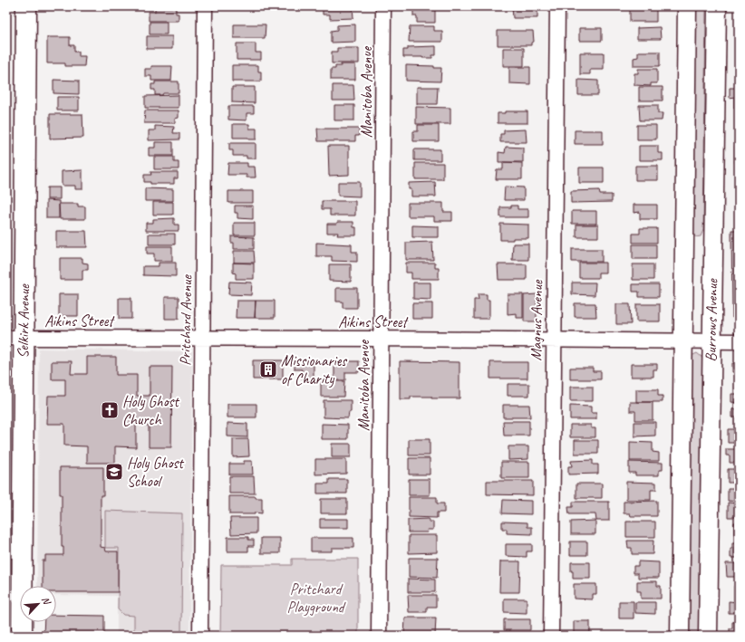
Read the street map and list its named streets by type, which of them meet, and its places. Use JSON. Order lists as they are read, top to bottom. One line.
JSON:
{"streets":{"main road":["Selkirk Avenue"],"street":["Manitoba Avenue","Aikins Street","Pritchard Avenue","Magnus Avenue","Burrows Avenue"]},"crossings":[["Manitoba Avenue","Aikins Street"],["Aikins Street","Pritchard Avenue"],["Aikins Street","Magnus Avenue"],["Aikins Street","Burrows Avenue"],["Aikins Street","Selkirk Avenue"]],"parks":["Pritchard Playground"],"places":{"building":["Missionaries of Charity"],"church":["Holy Ghost Church"],"school or university":["Holy Ghost School"]},"north":"top right"}
